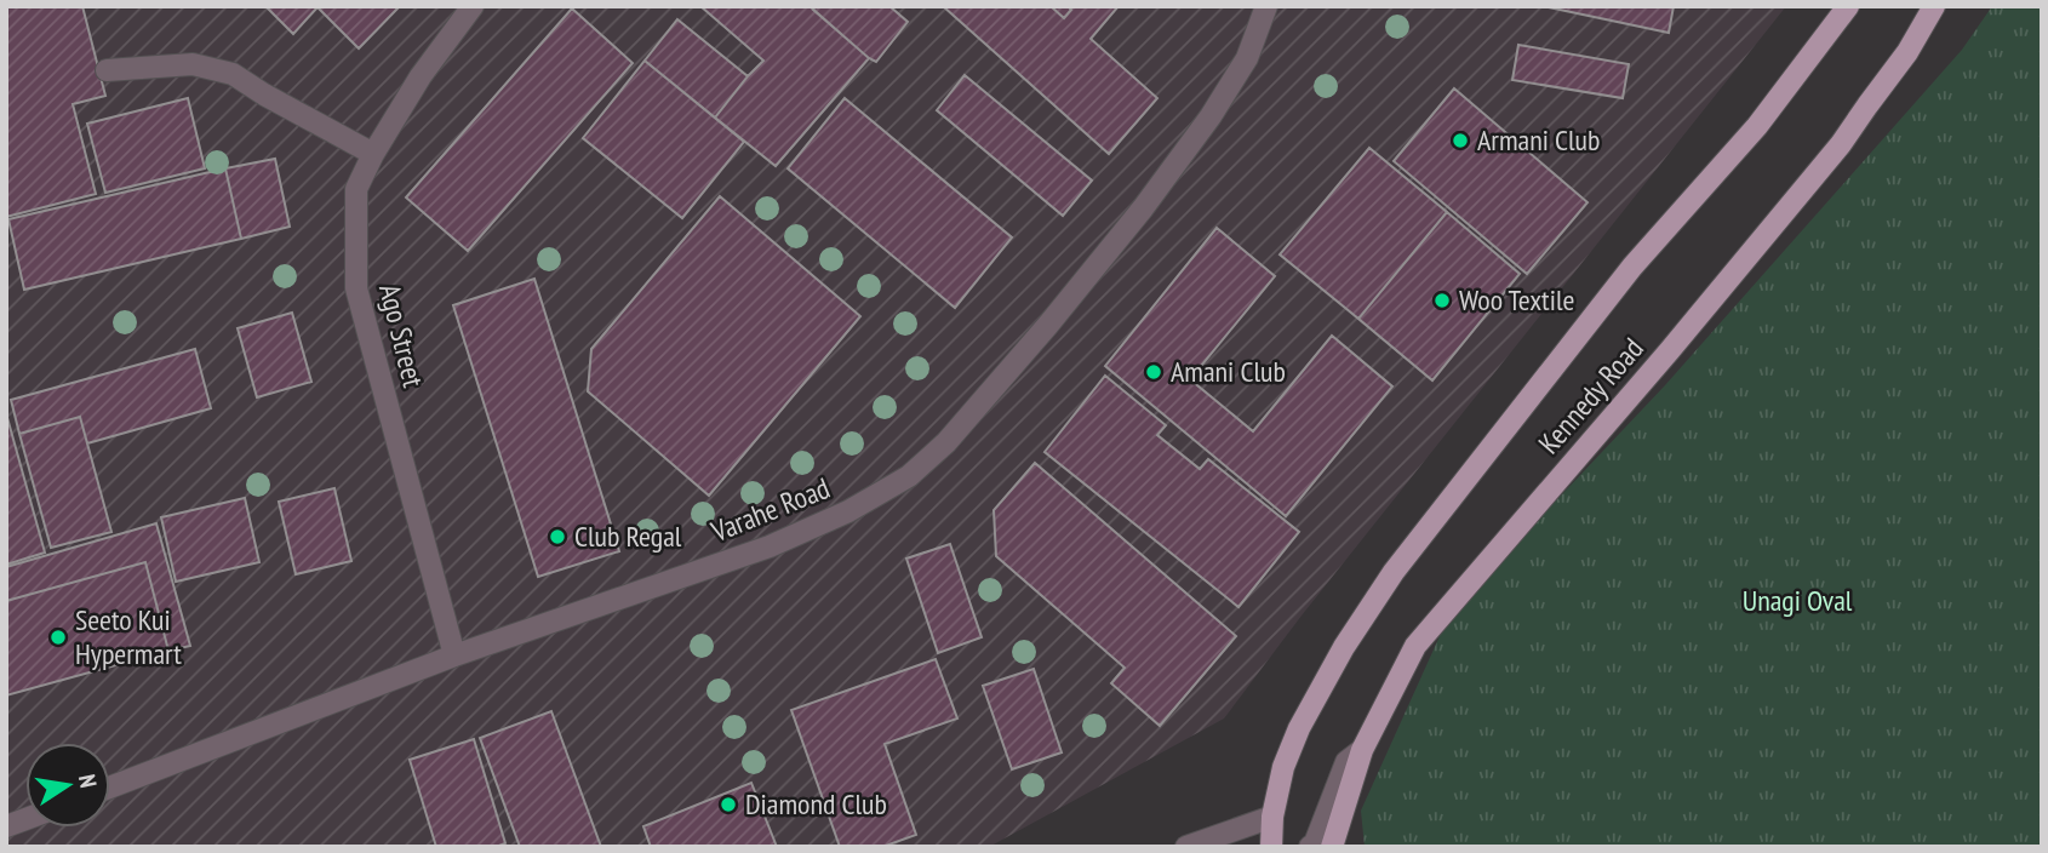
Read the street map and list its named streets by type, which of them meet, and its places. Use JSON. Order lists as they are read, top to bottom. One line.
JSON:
{"streets":{"main road":["Kennedy Road"],"street":["Ago Street","Varahe Road"]},"crossings":[["Ago Street","Varahe Road"]],"parks":["Unagi Oval"],"places":["Armani Club","Woo Textile","Amani Club","Club Regal","Seeto Kui Hypermart","Diamond Club"],"north":"right"}
